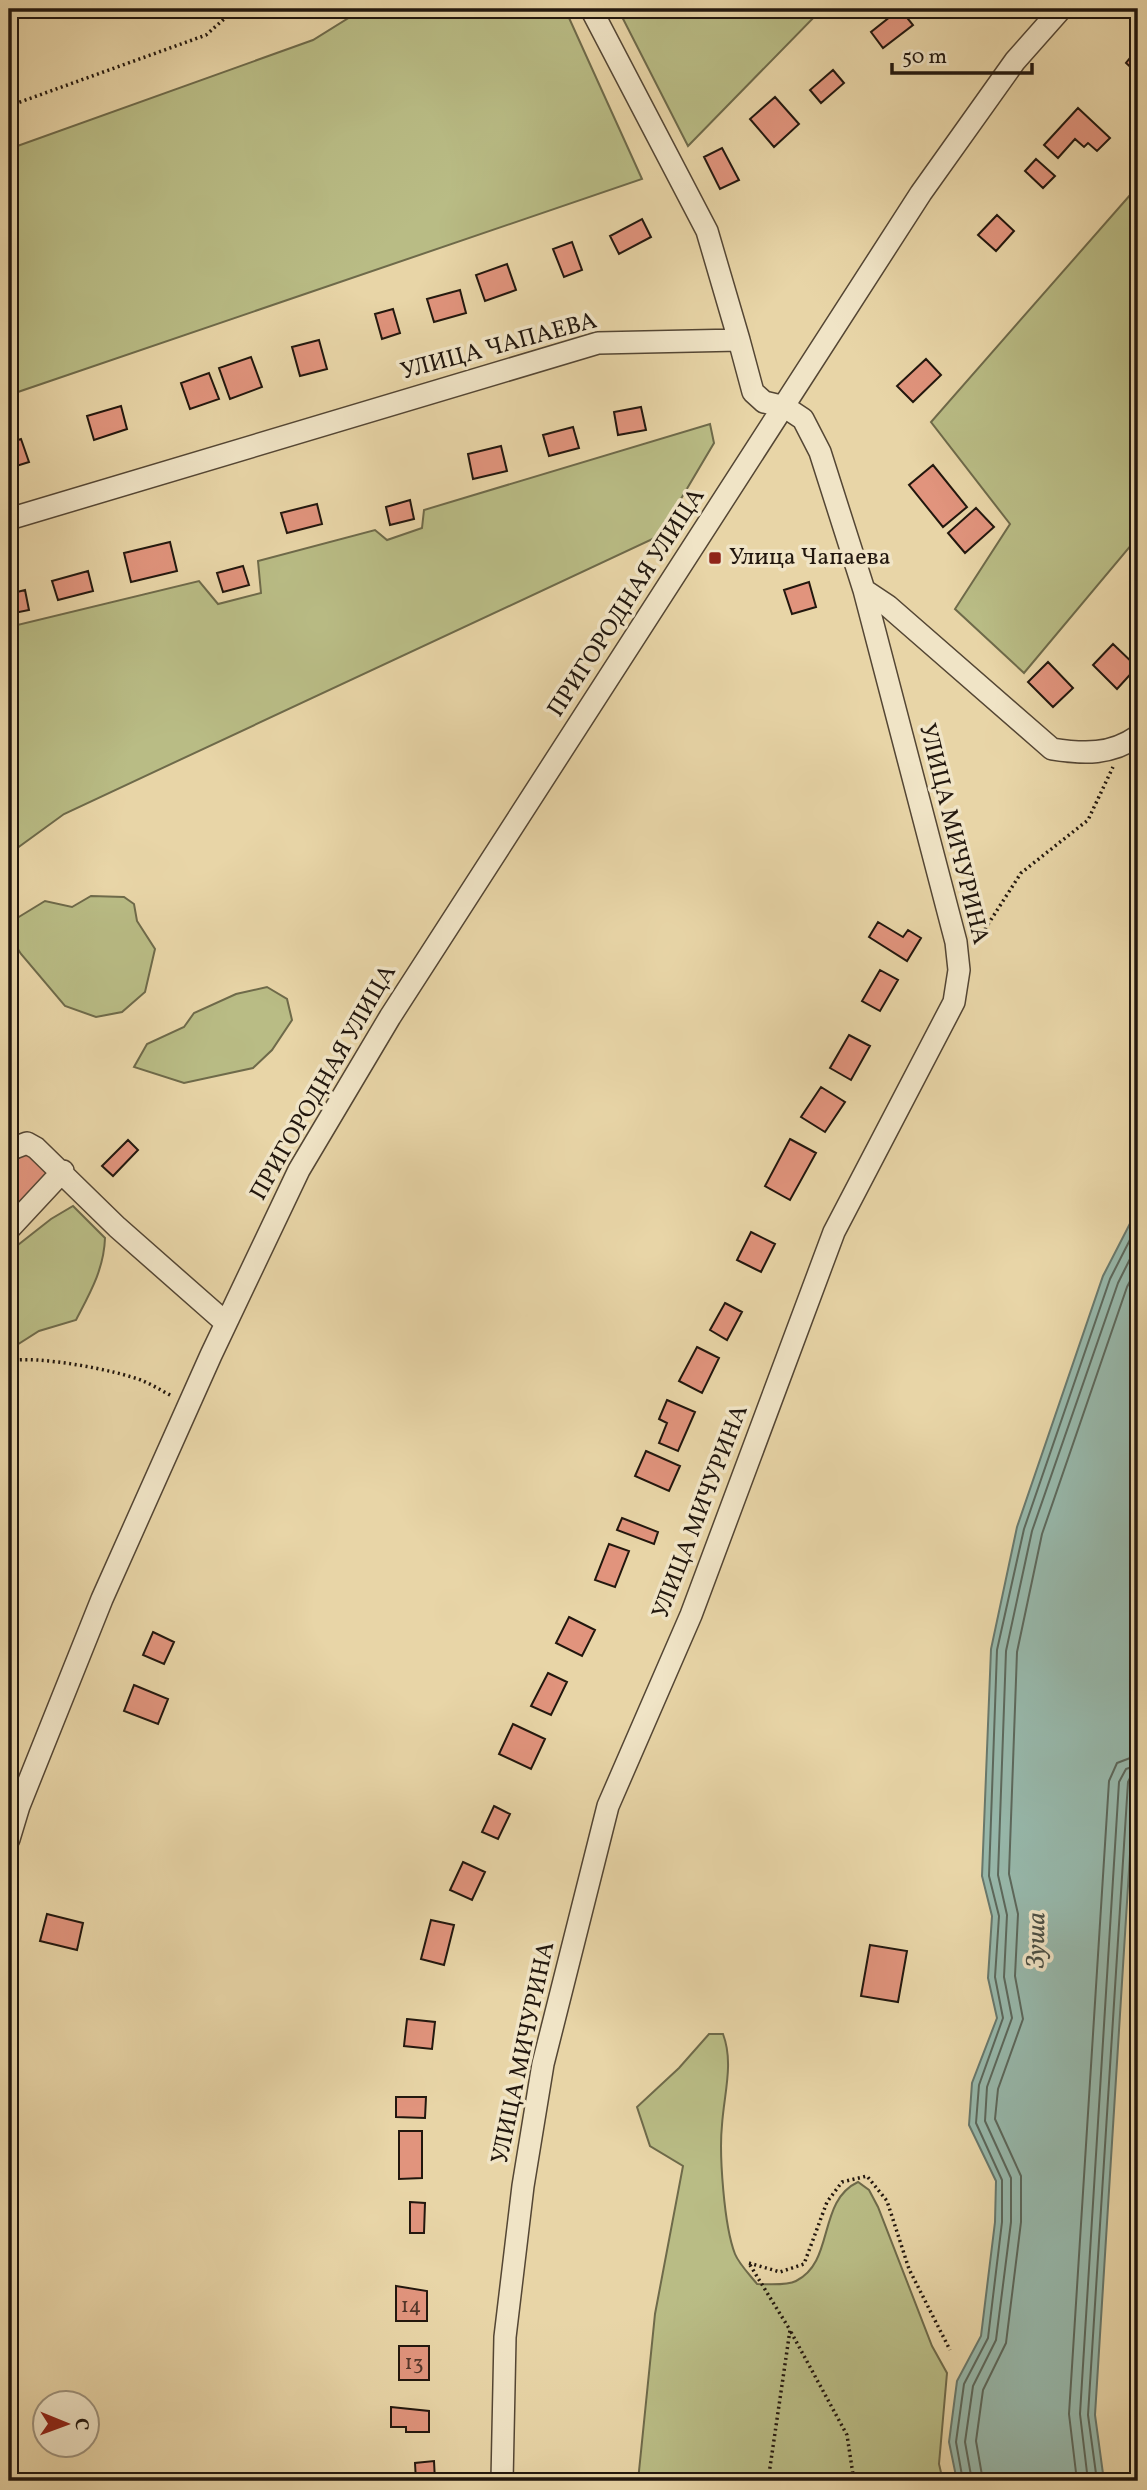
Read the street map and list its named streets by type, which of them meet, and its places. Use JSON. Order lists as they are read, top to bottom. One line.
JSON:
{"streets":{"street":["УЛИЦА ЧАПАЕВА","ПРИГОРОДНАЯ УЛИЦА","УЛИЦА МИЧУРИНА"]},"crossings":[["ПРИГОРОДНАЯ УЛИЦА","УЛИЦА МИЧУРИНА"]],"water":["Зуша"],"places":{"transit":["Улица Чапаева"]},"house_numbers":["14","13"],"scale_bar":"50 m","north":"right"}
